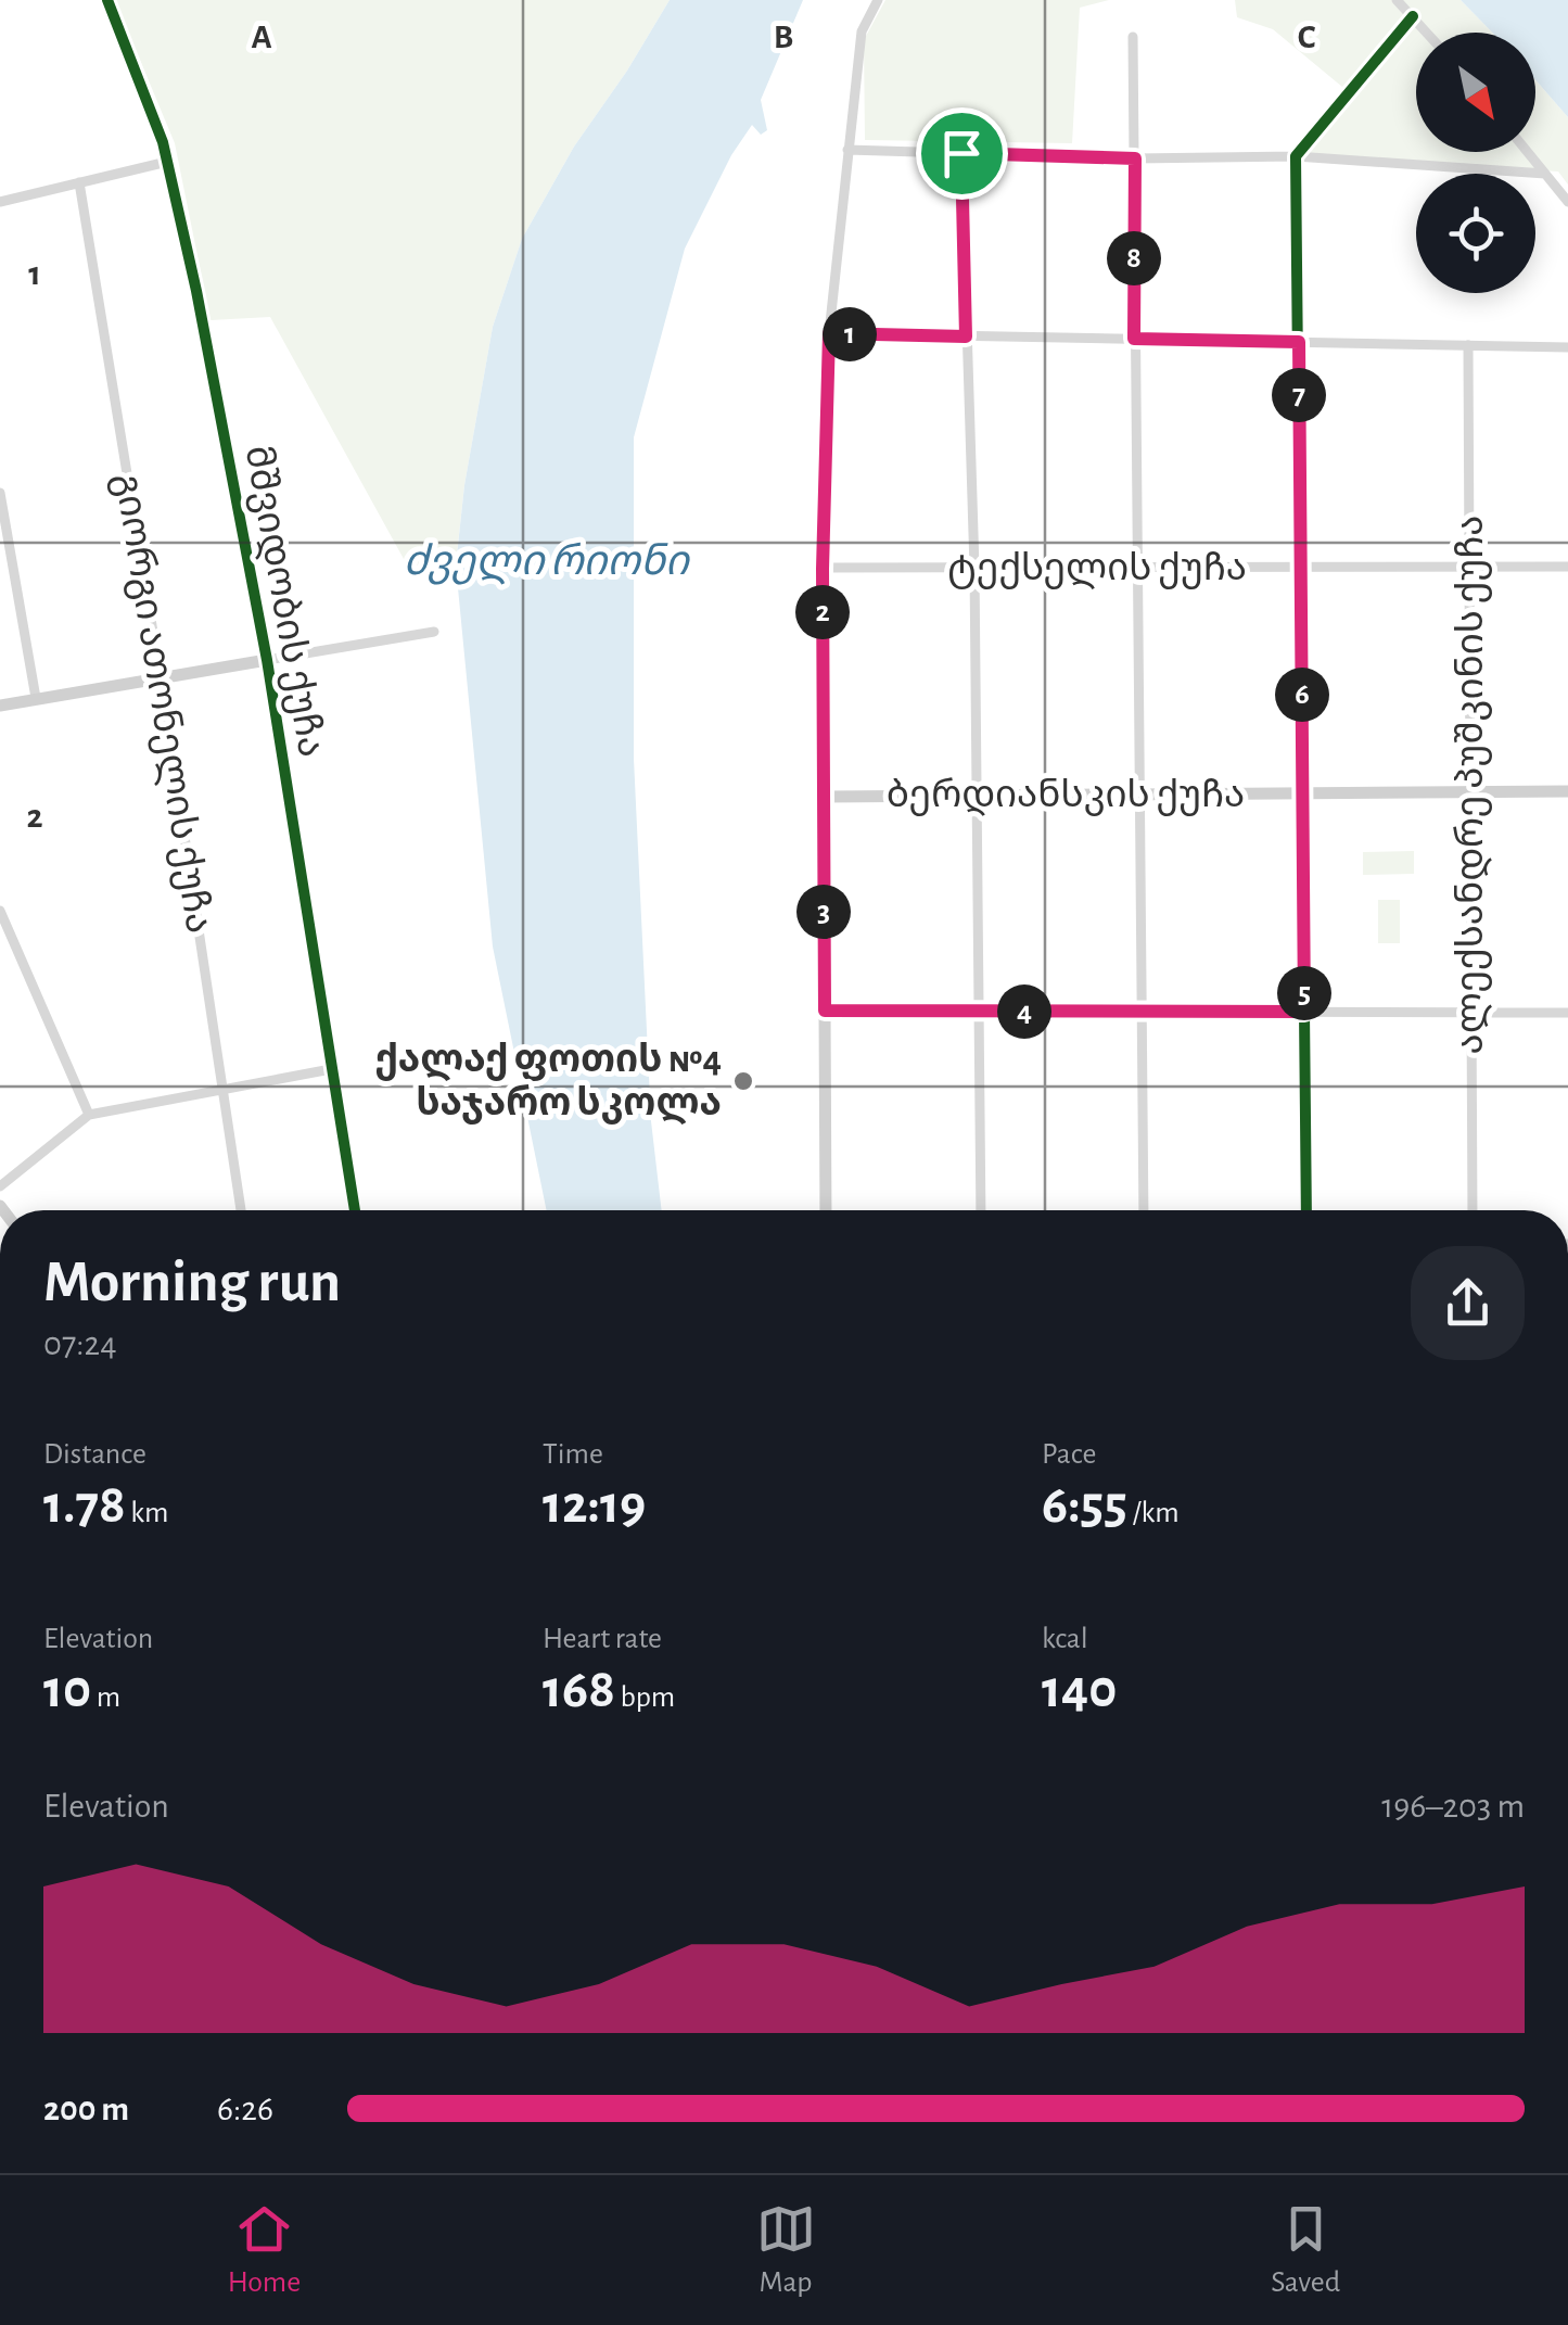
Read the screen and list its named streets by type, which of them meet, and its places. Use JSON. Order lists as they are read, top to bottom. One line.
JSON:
{"streets":{"street":["ტექსელის ქუჩა","მშვიდობის ქუჩა","გიორგი ათონელის ქუჩა","ალექსანდრე პუშკინის ქუჩა","ბერდიანსკის ქუჩა"]},"crossings":[["ტექსელის ქუჩა","ალექსანდრე პუშკინის ქუჩა"],["ალექსანდრე პუშკინის ქუჩა","ბერდიანსკის ქუჩა"]],"water":["ძველი რიონი"],"places":["ქალაქ ფოთის №4 საჯარო სკოლა"],"north":"bottom right","page":{"pins":["8","1","7","2","6","3","5","4"],"heading":["Morning run","07:24"],"stats":[["Distance","1.78 km"],["Time","12:19"],["Pace","6:55 /km"],["Elevation","10 m"],["Heart rate","168 bpm"],["kcal","140"]],"chart":["Elevation","196–203 m"],"list":[{"name":"200 m","note":"6:26"}],"tabs":["Home","Map","Saved"]},"grid":{"columns":["A","B","C"],"rows":["1","2"]}}
